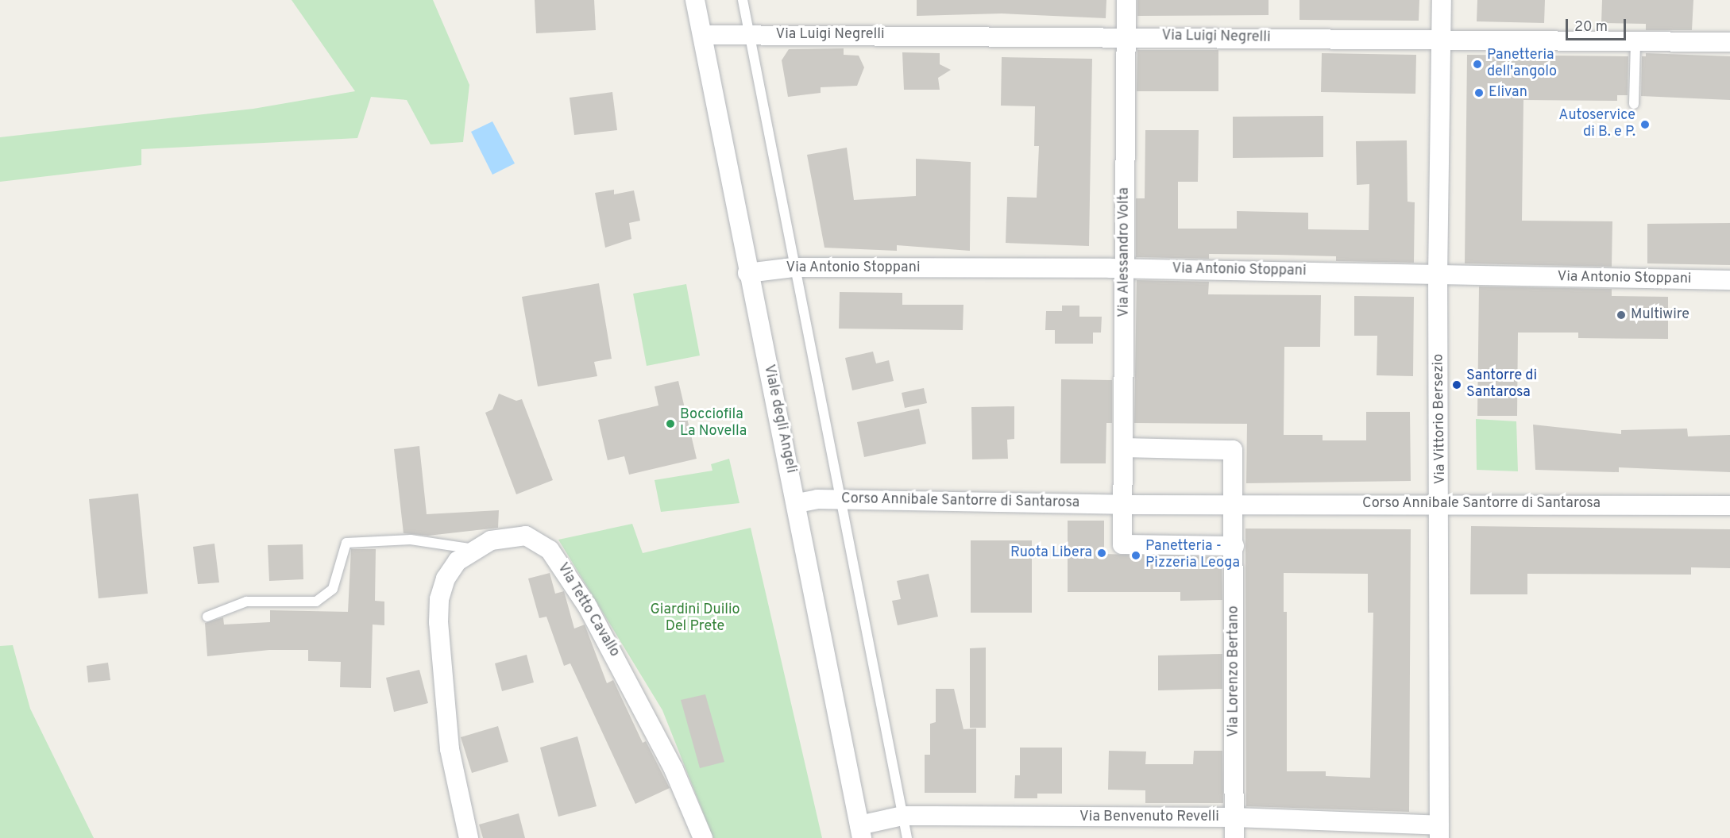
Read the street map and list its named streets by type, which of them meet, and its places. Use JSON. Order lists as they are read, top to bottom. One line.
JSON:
{"streets":{"street":["Via Luigi Negrelli","Via Alessandro Volta","Via Antonio Stoppani","Viale degli Angeli","Via Vittorio Bersezio","Corso Annibale Santorre di Santarosa","Via Tetto Cavallo","Via Lorenzo Bertano","Via Benvenuto Revelli"]},"crossings":[["Via Luigi Negrelli","Via Alessandro Volta"],["Via Luigi Negrelli","Viale degli Angeli"],["Via Luigi Negrelli","Via Vittorio Bersezio"],["Via Alessandro Volta","Via Antonio Stoppani"],["Via Alessandro Volta","Corso Annibale Santorre di Santarosa"],["Via Antonio Stoppani","Viale degli Angeli"],["Via Antonio Stoppani","Via Vittorio Bersezio"],["Viale degli Angeli","Corso Annibale Santorre di Santarosa"],["Viale degli Angeli","Via Benvenuto Revelli"],["Via Vittorio Bersezio","Corso Annibale Santorre di Santarosa"],["Via Vittorio Bersezio","Via Benvenuto Revelli"],["Corso Annibale Santorre di Santarosa","Via Lorenzo Bertano"],["Via Lorenzo Bertano","Via Benvenuto Revelli"]],"parks":["Giardini Duilio Del Prete"],"places":["Panetteria dell'angolo","Elivan","Autoservice di B. e P.","Multiwire","Santorre di Santarosa","Bocciofila La Novella","Ruota Libera","Panetteria - Pizzeria Leoga"],"scale_bar":"20 m"}
